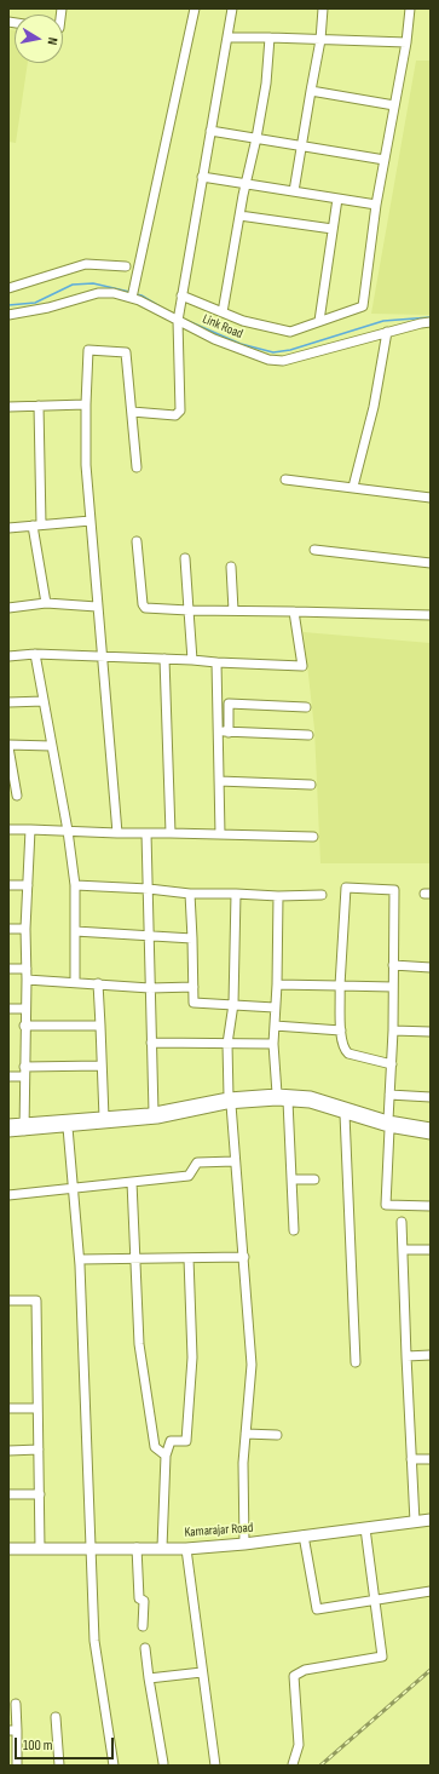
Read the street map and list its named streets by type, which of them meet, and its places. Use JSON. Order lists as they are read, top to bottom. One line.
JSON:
{"streets":{"main road":["Kamarajar Road"],"street":["Link Road"]},"scale_bar":"100 m","north":"right"}
